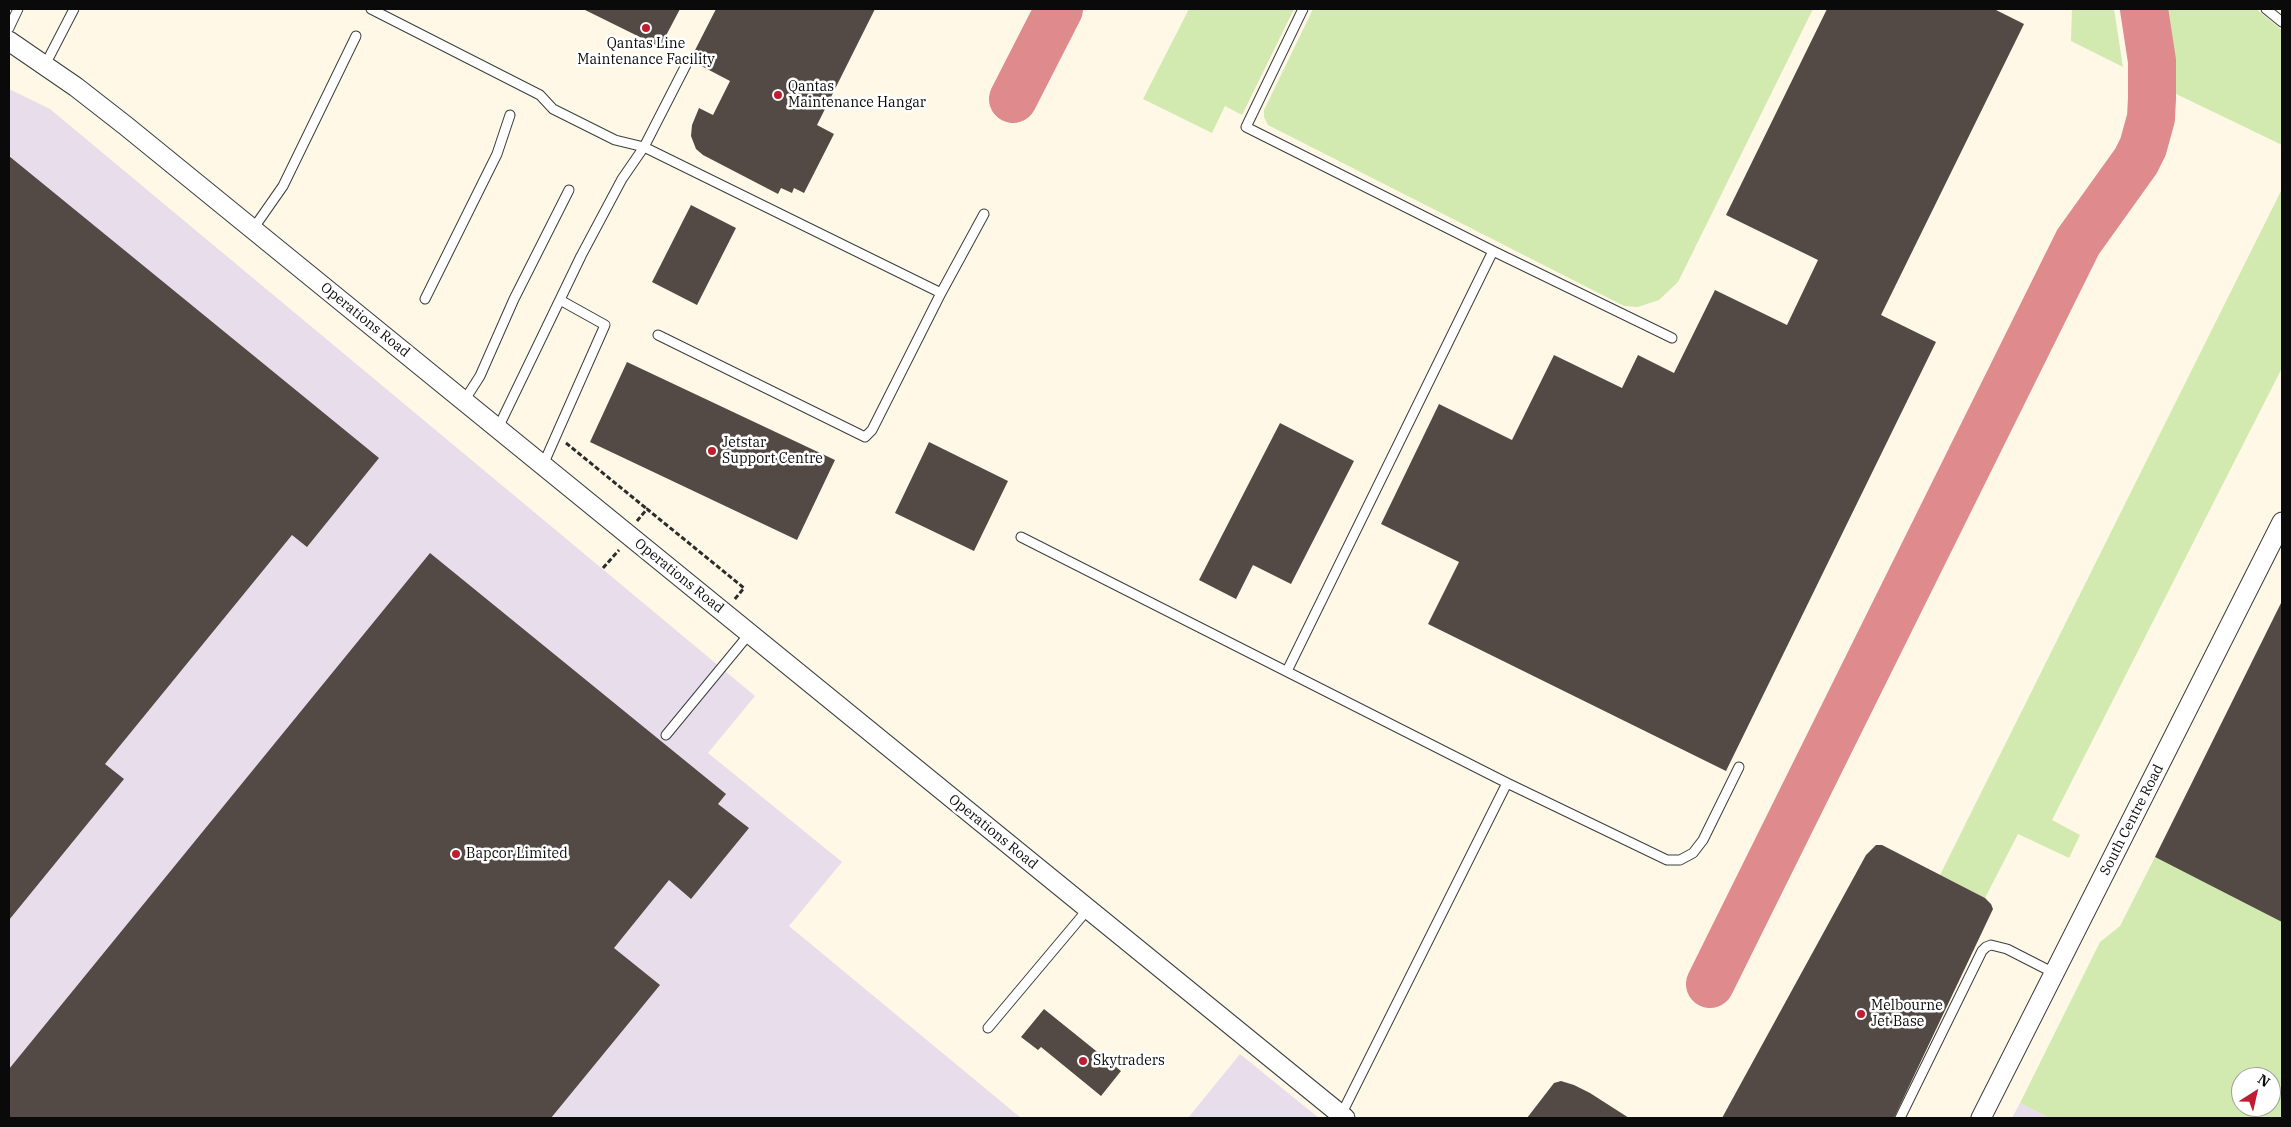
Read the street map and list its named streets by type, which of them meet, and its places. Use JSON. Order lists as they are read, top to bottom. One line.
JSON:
{"streets":{"street":["Operations Road","South Centre Road"]},"places":["Qantas Line Maintenance Facility","Qantas Maintenance Hangar","Jetstar Support Centre","Bapcor Limited","Melbourne Jet Base","Skytraders"],"north":"top right"}
